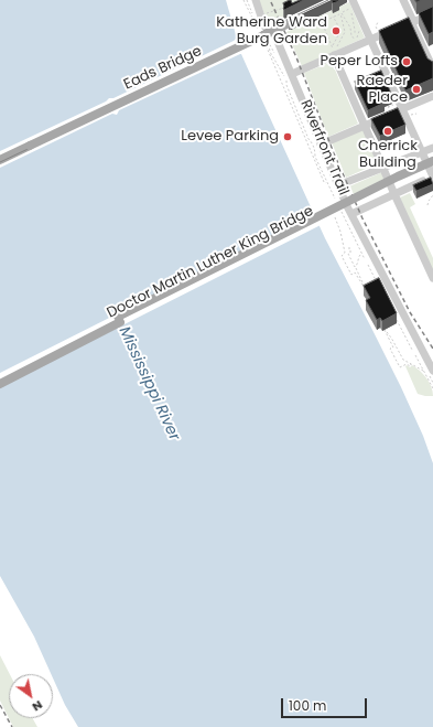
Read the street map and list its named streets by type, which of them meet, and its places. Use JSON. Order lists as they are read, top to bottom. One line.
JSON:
{"streets":{"main road":["Eads Bridge","Doctor Martin Luther King Bridge"],"path":["Riverfront Trail"]},"water":["Mississippi River"],"places":["Katherine Ward Burg Garden","Peper Lofts","Raeder Place","Cherrick Building","Levee Parking"],"scale_bar":"100 m","north":"bottom right"}
